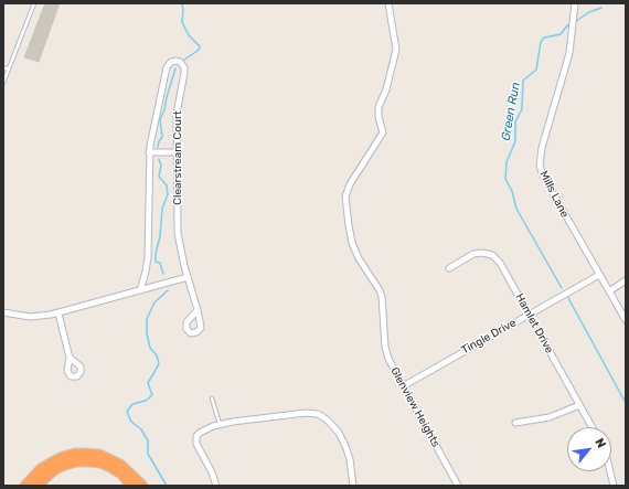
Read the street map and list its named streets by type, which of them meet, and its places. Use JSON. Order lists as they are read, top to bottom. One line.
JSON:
{"streets":{"street":["Clearstream Court","Mills Lane","Hamlet Drive","Tingle Drive","Glenview Heights"]},"crossings":[["Mills Lane","Tingle Drive"],["Hamlet Drive","Tingle Drive"],["Tingle Drive","Glenview Heights"]],"water":["Green Run"],"north":"top right"}
